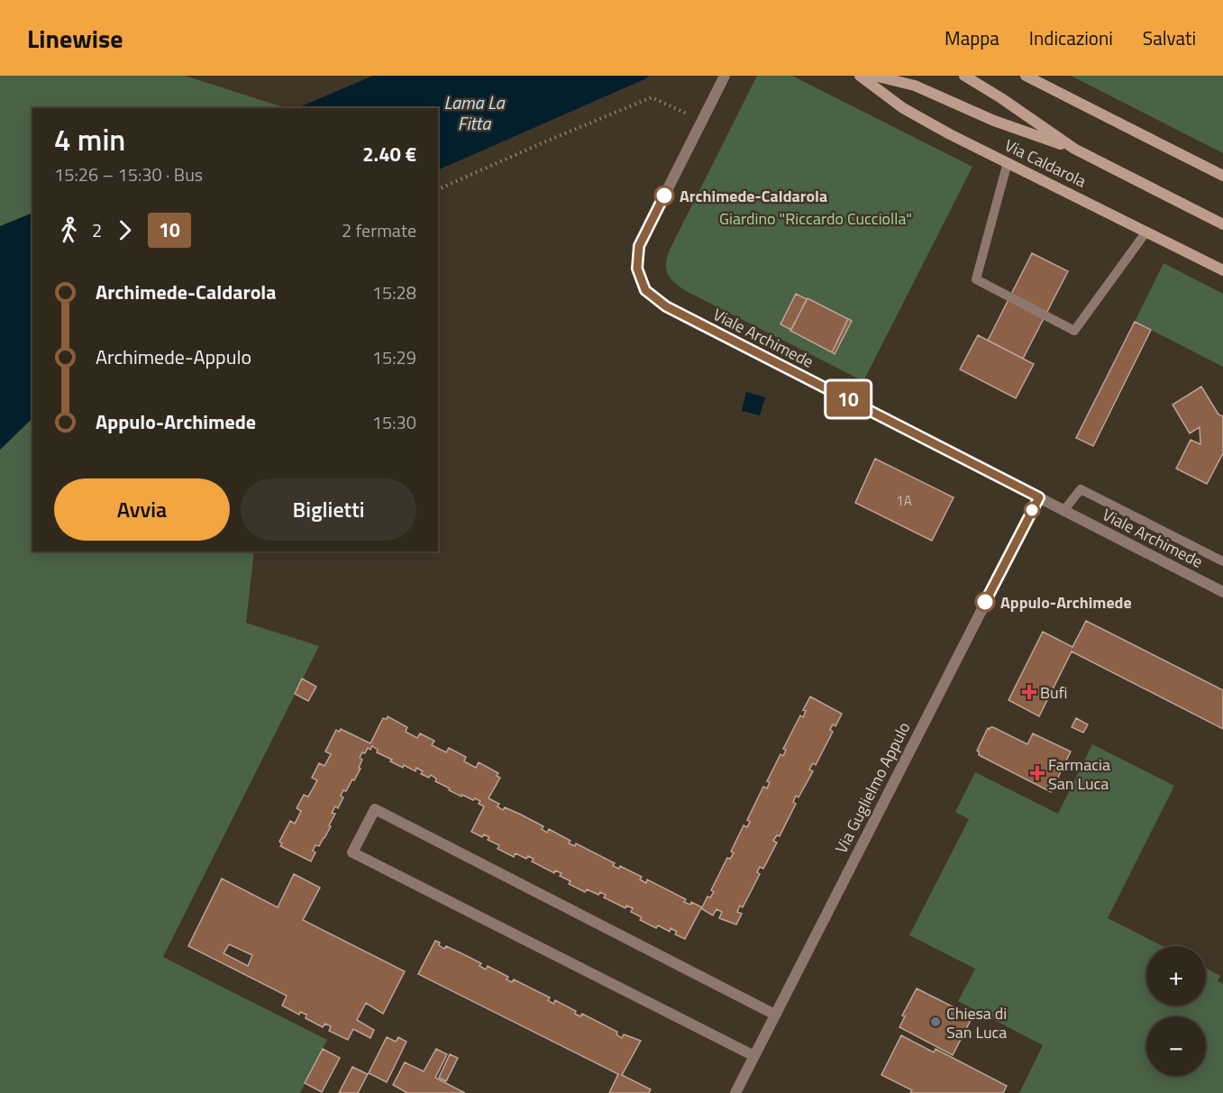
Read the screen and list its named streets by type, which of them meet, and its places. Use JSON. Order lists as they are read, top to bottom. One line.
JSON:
{"streets":{"street":["Via Caldarola","Viale Archimede","Via Guglielmo Appulo"]},"crossings":[["Viale Archimede","Via Guglielmo Appulo"]],"water":["Lama La Fitta"],"parks":["Giardino \"Riccardo Cucciolla\""],"places":{"other":["Archimede-Caldarola","Appulo-Archimede","Chiesa di San Luca"],"health":["Bufi","Farmacia San Luca"]},"lines":["bus line 10"],"house_numbers":["1A"],"page":{"header":"Linewise","nav":["Mappa","Indicazioni","Salvati"],"on_map":"10","heading":["4 min","15:26 – 15:30 · Bus","2.40 €"],"legs":["2","10","2 fermate"],"list":[{"name":"Archimede-Caldarola","value":"15:28"},{"name":"Archimede-Appulo","value":"15:29"},{"name":"Appulo-Archimede","value":"15:30"}],"buttons":["Avvia","Biglietti"],"map_buttons":["+","−"]}}
